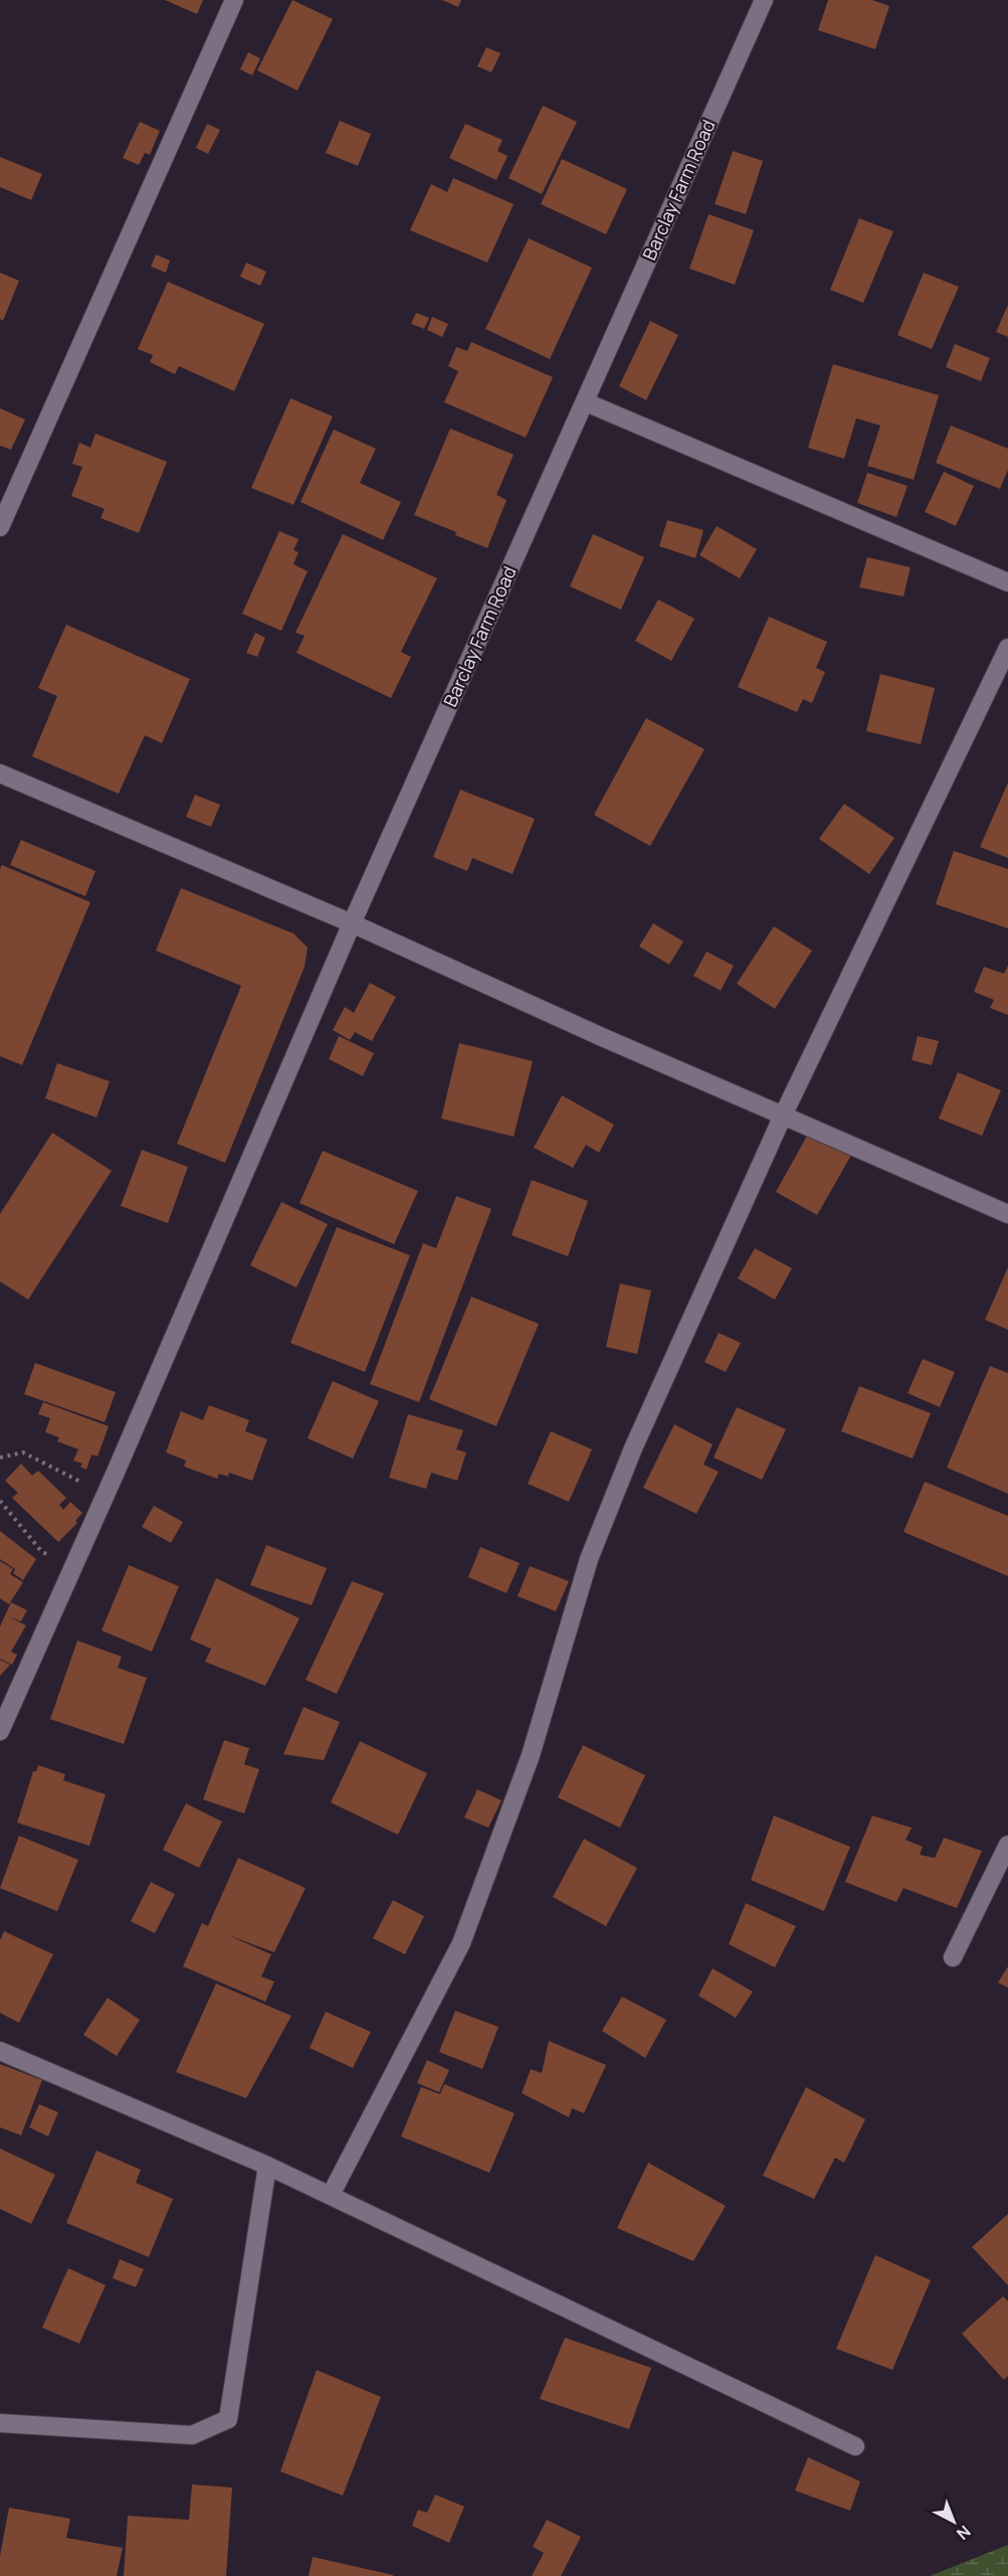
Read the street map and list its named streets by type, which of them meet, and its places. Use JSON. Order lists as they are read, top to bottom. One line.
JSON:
{"streets":{"street":["Barclay Farm Road"]},"north":"bottom right"}
